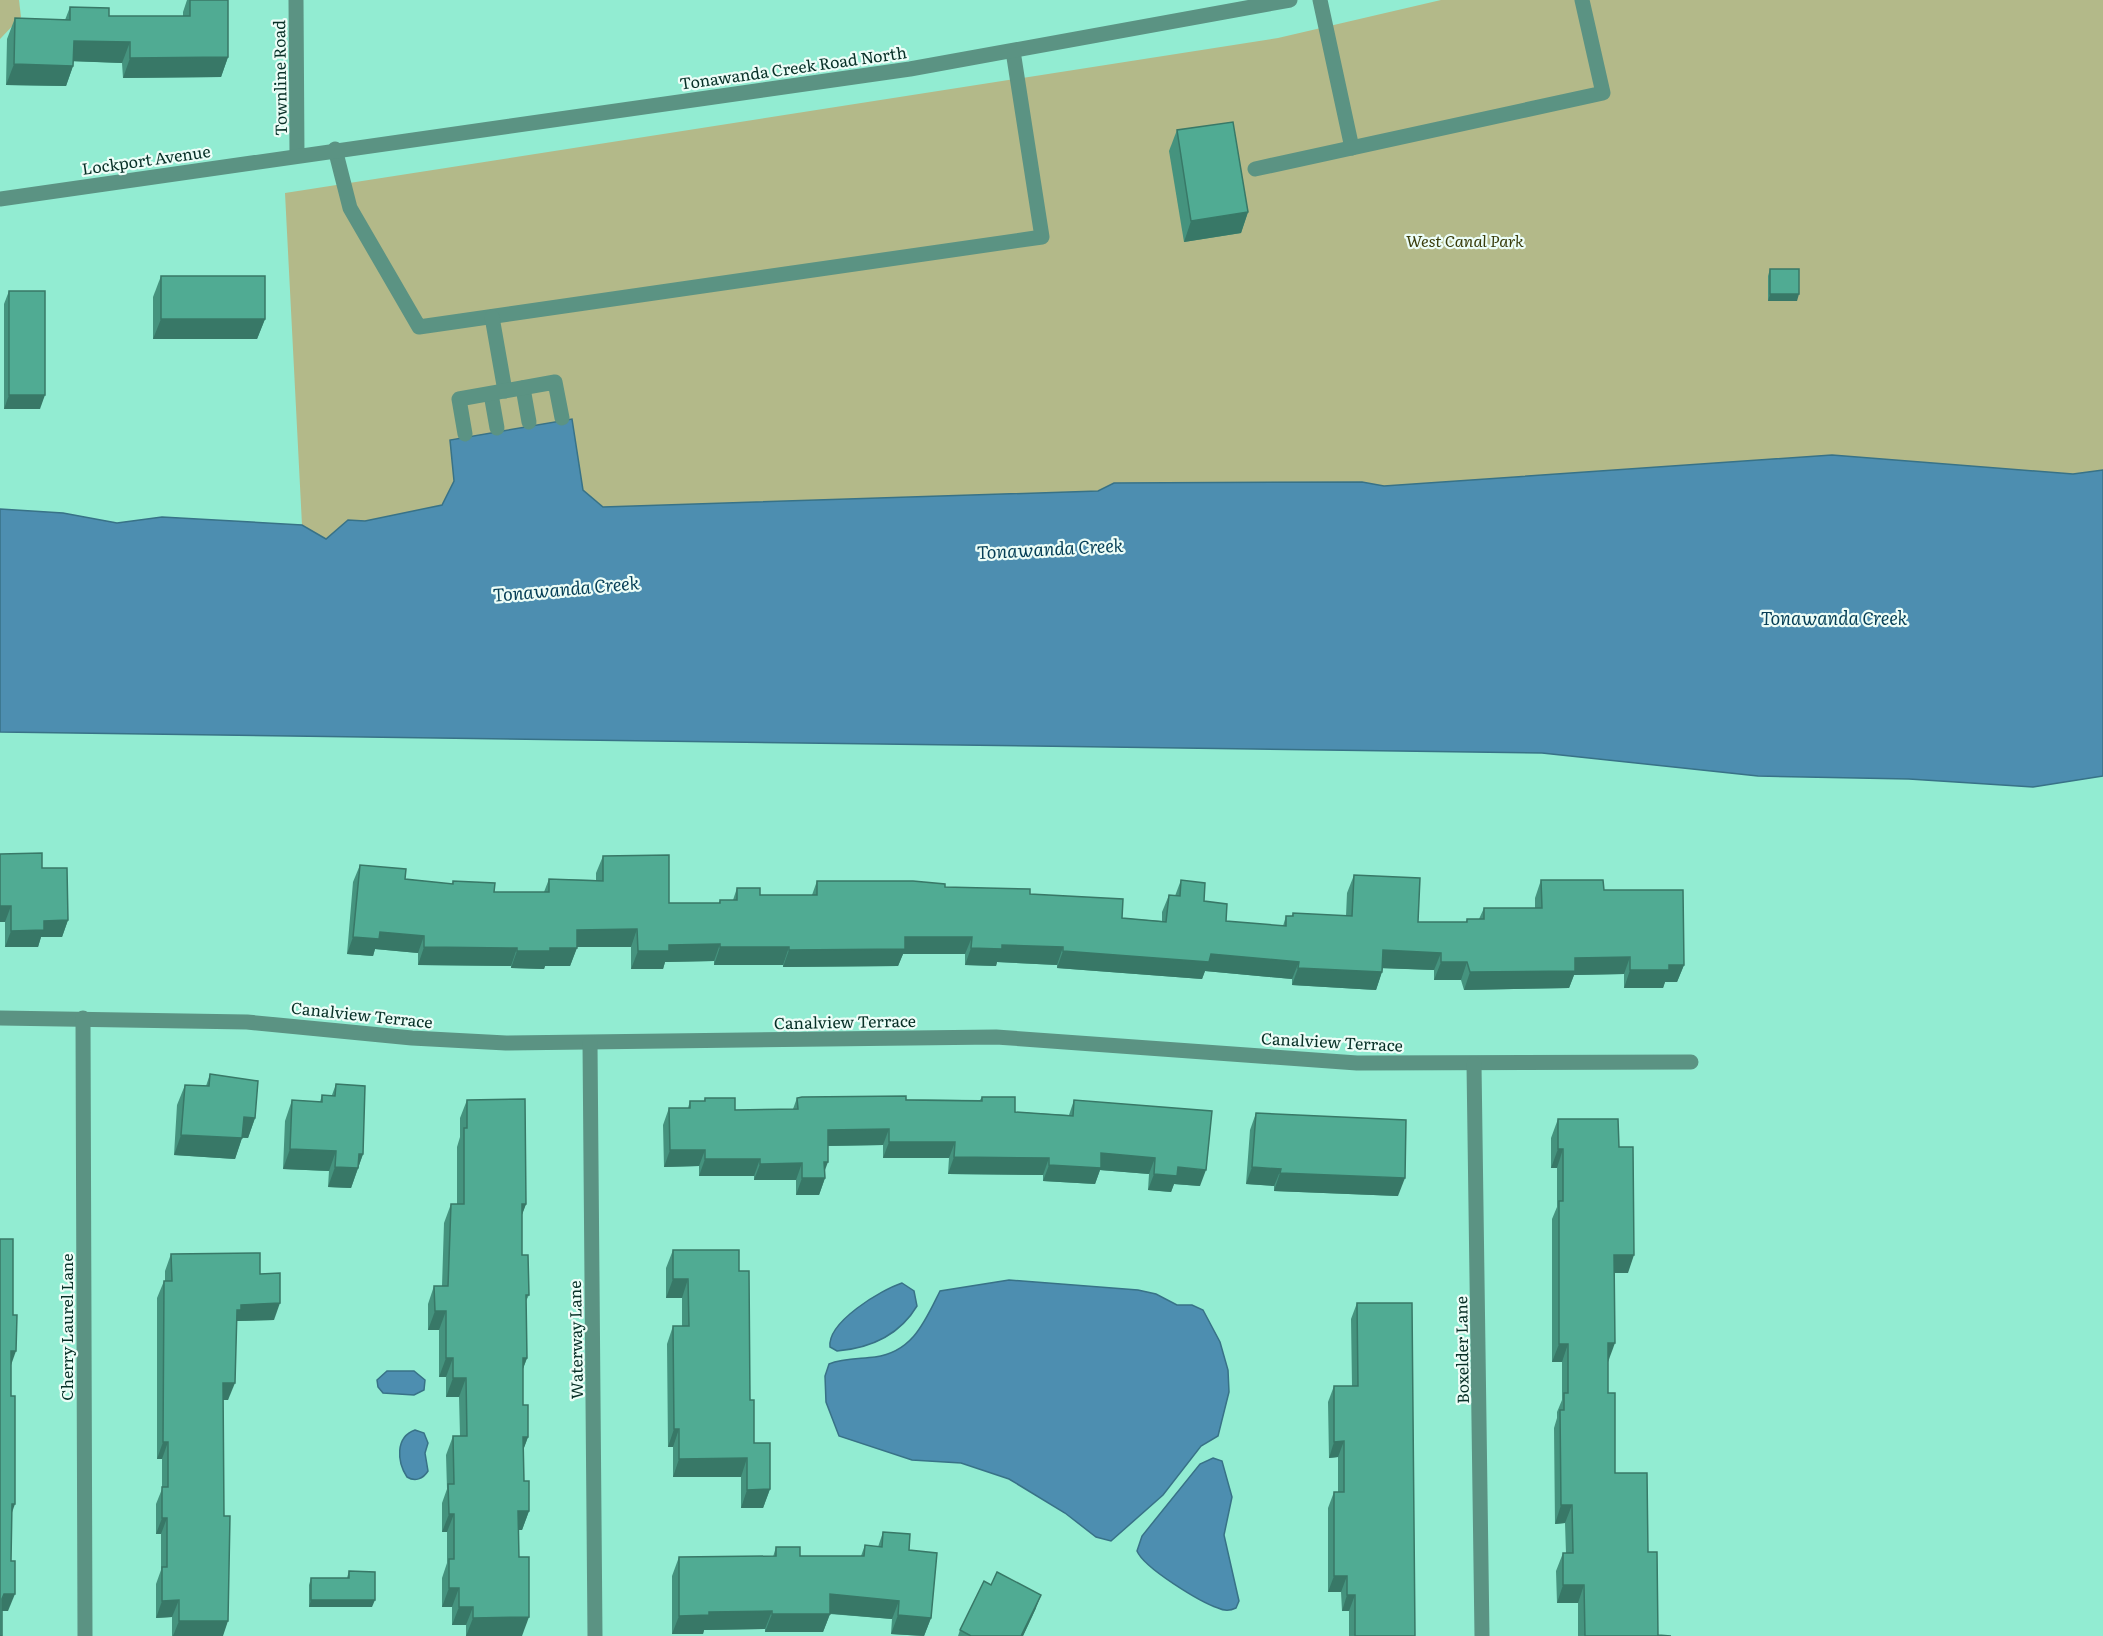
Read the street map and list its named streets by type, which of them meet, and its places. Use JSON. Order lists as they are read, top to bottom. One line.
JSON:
{"streets":{"street":["Tonawanda Creek Road North","Townline Road","Lockport Avenue","Canalview Terrace","Cherry Laurel Lane","Waterway Lane","Boxelder Lane"]},"crossings":[["Tonawanda Creek Road North","Townline Road"],["Tonawanda Creek Road North","Lockport Avenue"],["Townline Road","Lockport Avenue"],["Canalview Terrace","Cherry Laurel Lane"],["Canalview Terrace","Waterway Lane"],["Canalview Terrace","Boxelder Lane"]],"water":["Tonawanda Creek"],"parks":["West Canal Park"]}
